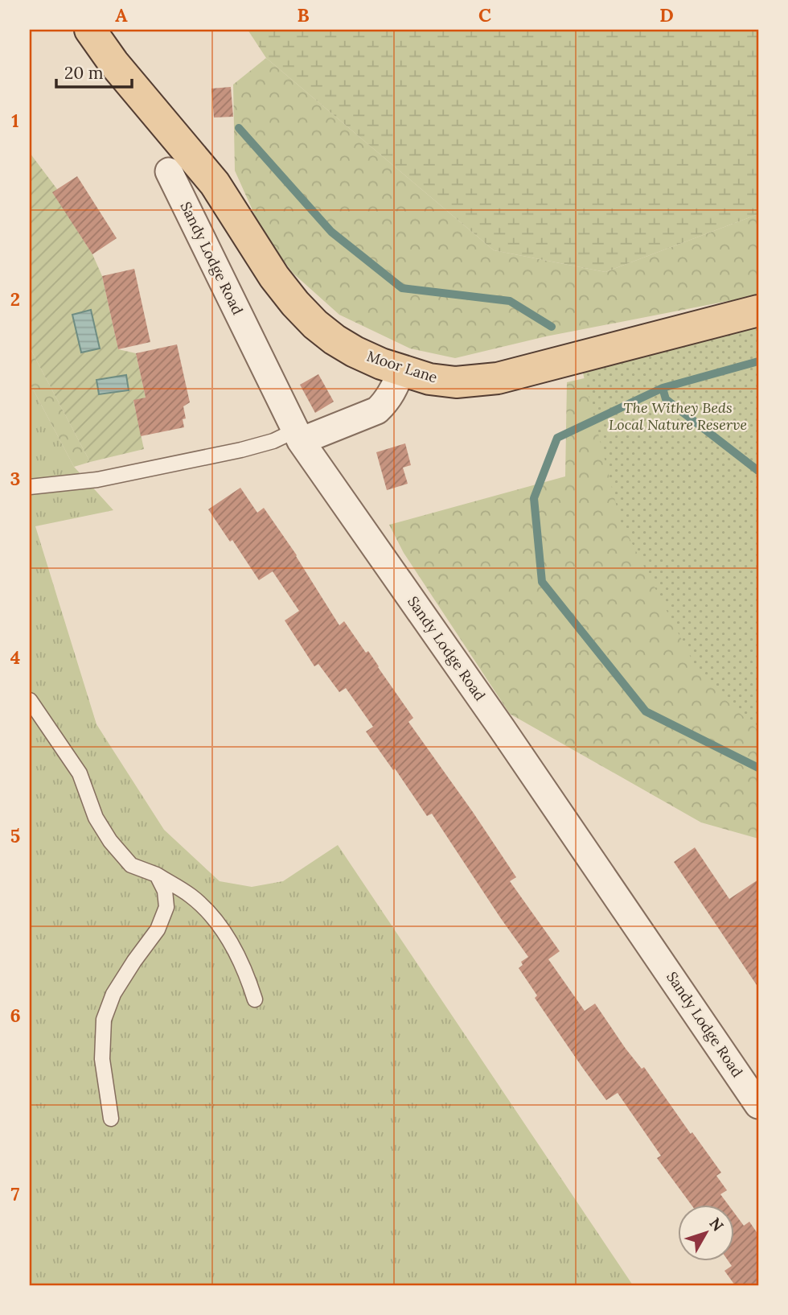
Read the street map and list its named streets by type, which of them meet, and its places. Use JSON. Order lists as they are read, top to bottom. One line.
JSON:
{"streets":{"main road":["Moor Lane"],"street":["Sandy Lodge Road"]},"parks":["The Withey Beds Local Nature Reserve"],"scale_bar":"20 m","north":"top right","grid":{"columns":["A","B","C","D"],"rows":["1","2","3","4","5","6","7"]}}
